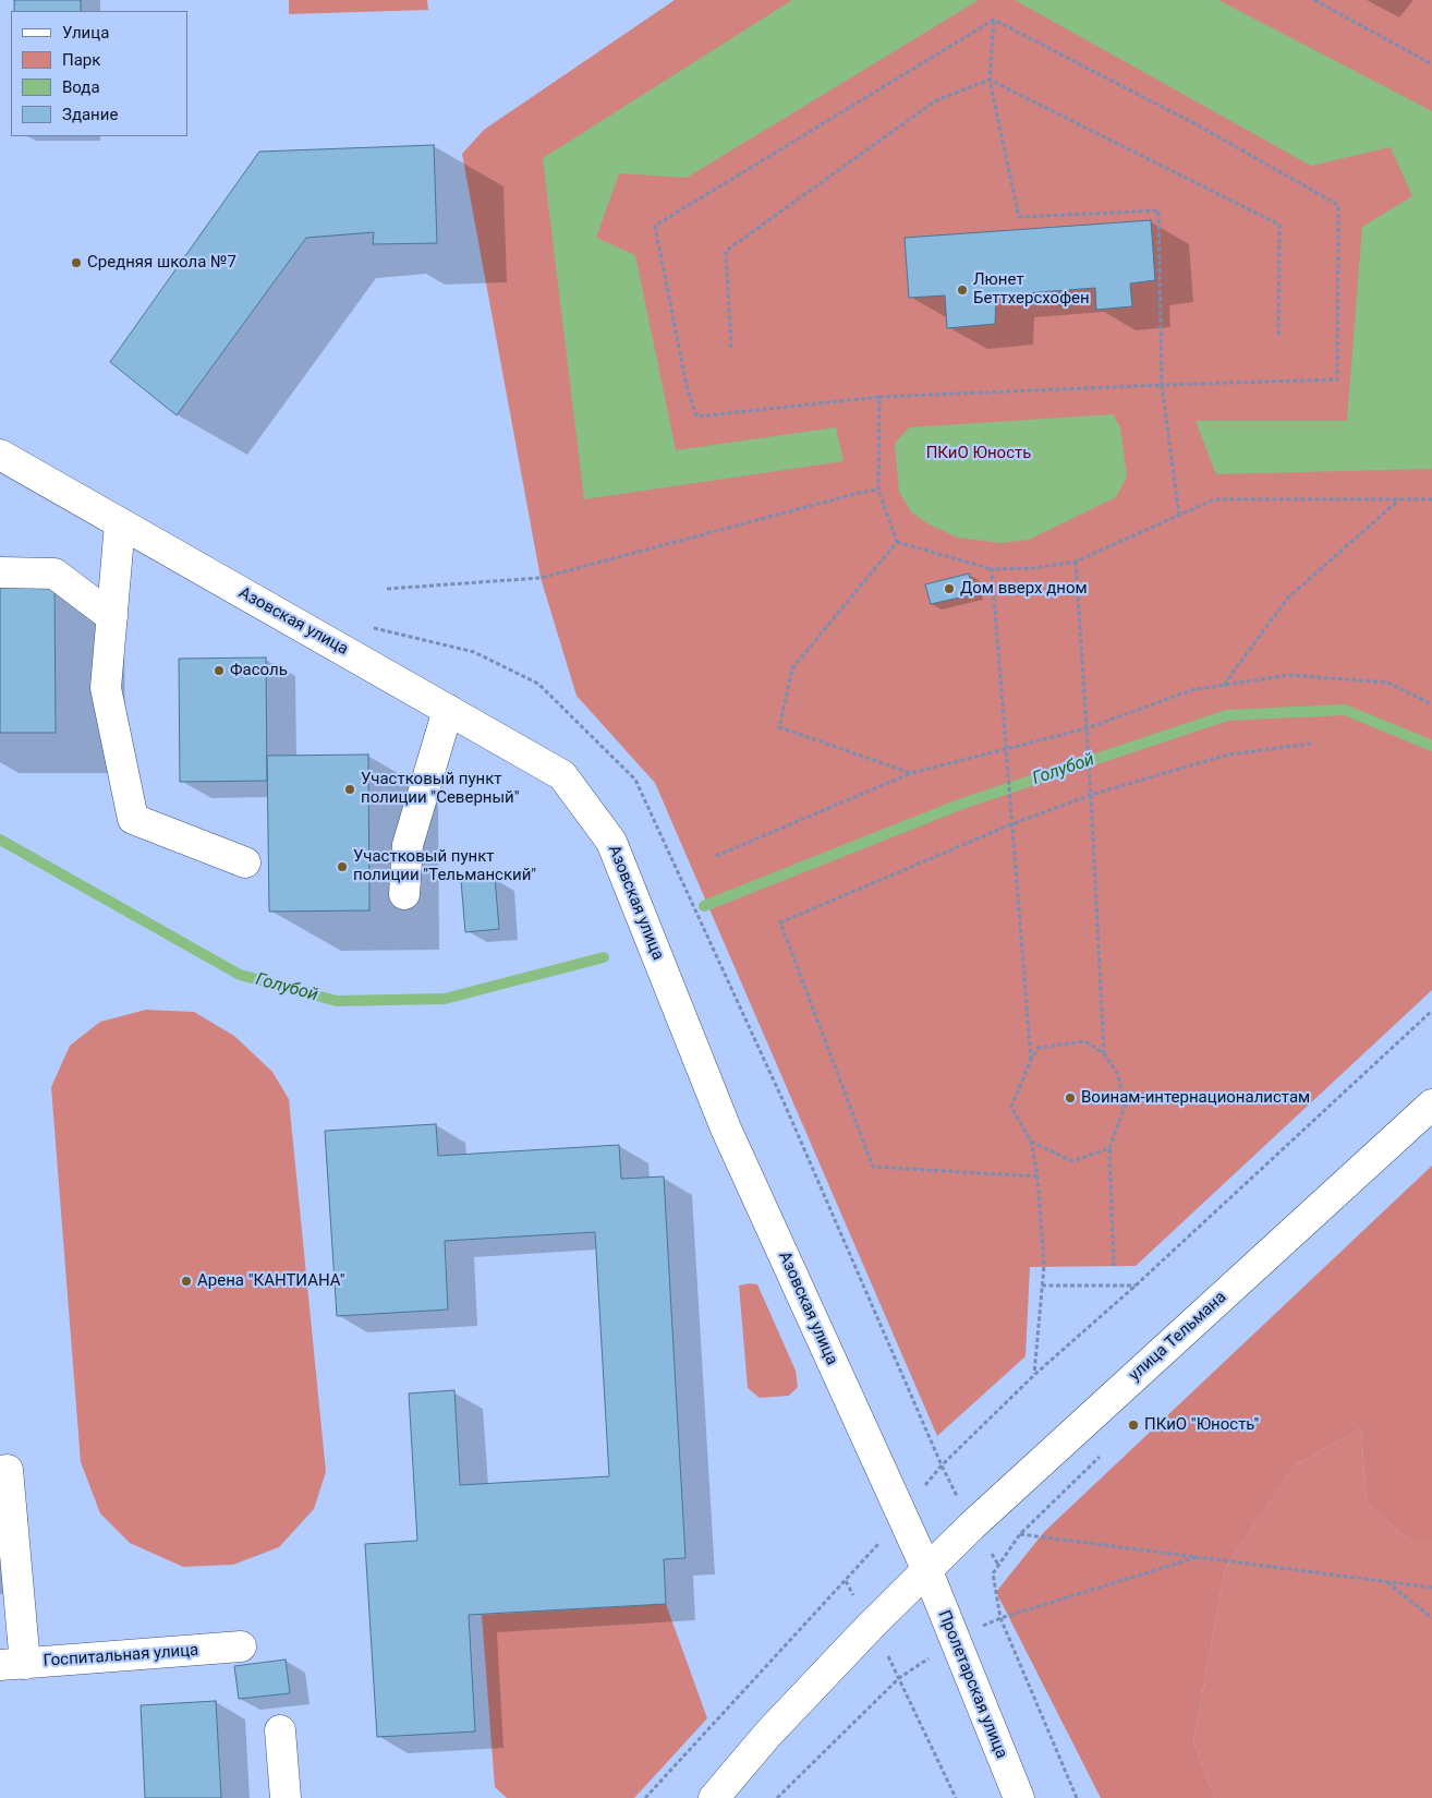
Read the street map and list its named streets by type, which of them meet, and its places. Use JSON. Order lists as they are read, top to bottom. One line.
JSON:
{"streets":{"main road":["Азовская улица","улица Тельмана","Госпитальная улица","Пролетарская улица"]},"crossings":[["Азовская улица","улица Тельмана"],["Азовская улица","Пролетарская улица"],["улица Тельмана","Пролетарская улица"]],"water":["Голубой"],"parks":["ПКиО Юность"],"places":["Средняя школа №7","Люнет Беттхерсхофен","Дом вверх дном","Фасоль","Участковый пункт полиции \"Северный\"","Участковый пункт полиции \"Тельманский\"","Воинам-интернационалистам","Арена \"КАНТИАНА\"","ПКиО \"Юность\""],"legend":["Улица","Парк","Вода","Здание"]}
